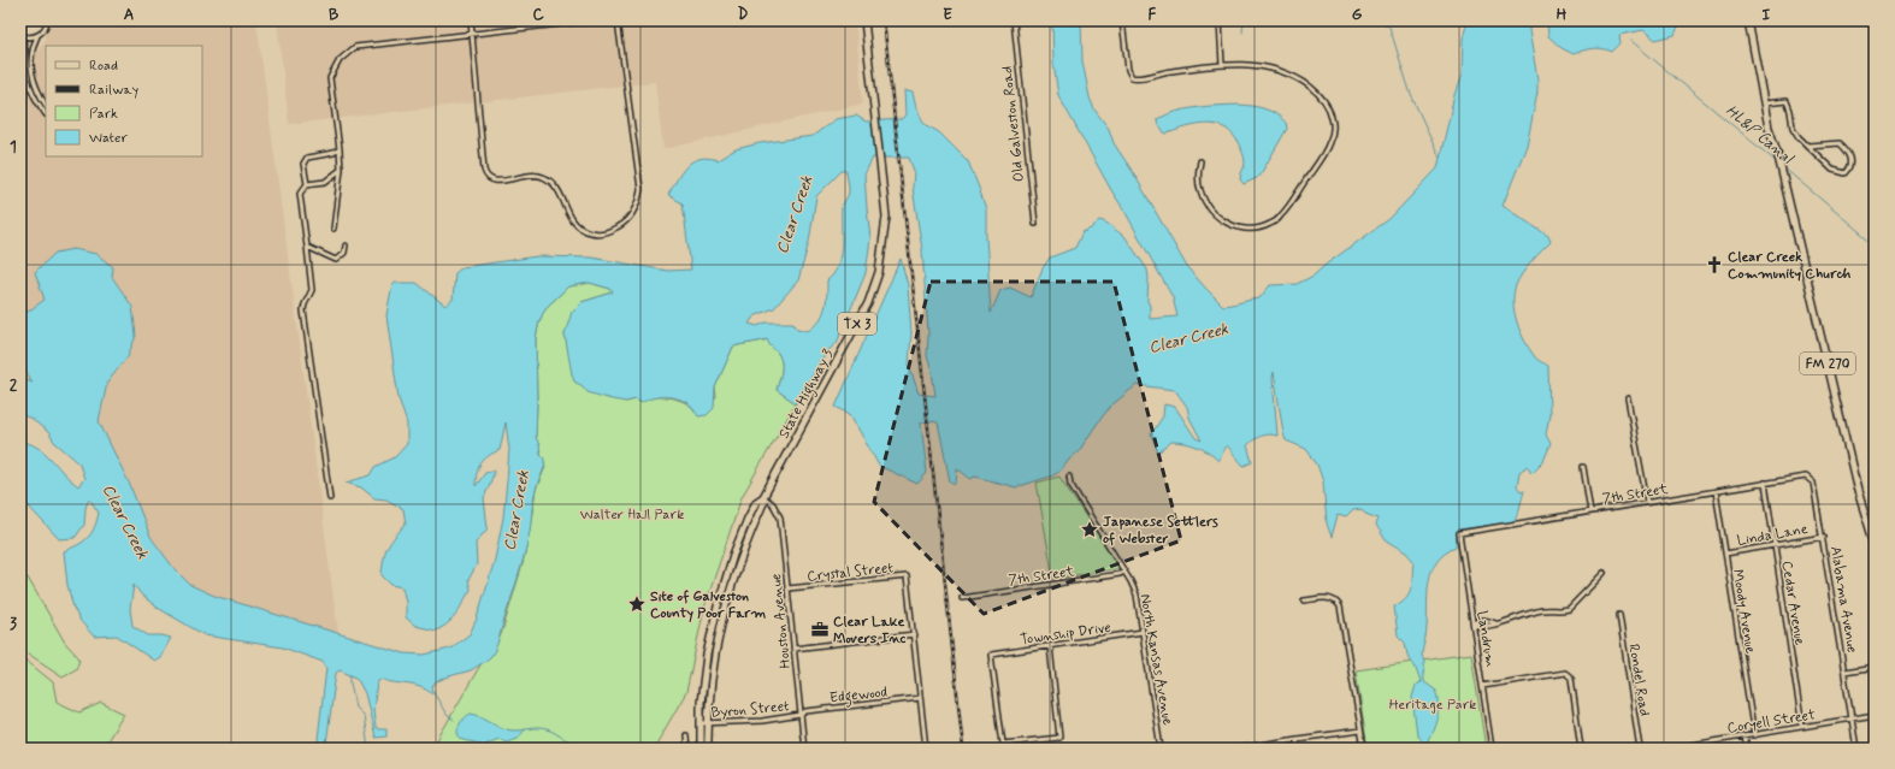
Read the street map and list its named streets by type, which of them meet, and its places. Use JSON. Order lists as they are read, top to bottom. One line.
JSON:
{"streets":{"main road":["TX 3","FM 270","State Highway 3"],"street":["Old Galveston Road","7th Street","Linda Lane","Crystal Street","Alabama Avenue","Cedar Avenue","Moody Avenue","Houston Avenue","Township Drive","Landrum","North Kansas Avenue","Rondel Road","Edgewood","Byron Street","Coryell Street"]},"crossings":[["State Highway 3","Houston Avenue"],["State Highway 3","Byron Street"],["7th Street","Alabama Avenue"],["7th Street","Cedar Avenue"],["7th Street","Moody Avenue"],["7th Street","Landrum"],["7th Street","North Kansas Avenue"],["Linda Lane","Alabama Avenue"],["Linda Lane","Cedar Avenue"],["Linda Lane","Moody Avenue"],["Crystal Street","Houston Avenue"],["Alabama Avenue","Coryell Street"],["Cedar Avenue","Coryell Street"],["Moody Avenue","Coryell Street"],["Houston Avenue","Edgewood"],["Houston Avenue","Byron Street"],["Township Drive","North Kansas Avenue"],["Edgewood","Byron Street"]],"water":["HL&P Canal","Clear Creek"],"parks":["Walter Hall Park","Heritage Park"],"places":{"church":["Clear Creek Community Church"],"place":["Japanese Settlers of Webster","Site of Galveston County Poor Farm"],"office":["Clear Lake Movers Inc"]},"legend":["Road","Railway","Park","Water"],"grid":{"columns":["A","B","C","D","E","F","G","H","I"],"rows":["1","2","3"]}}
